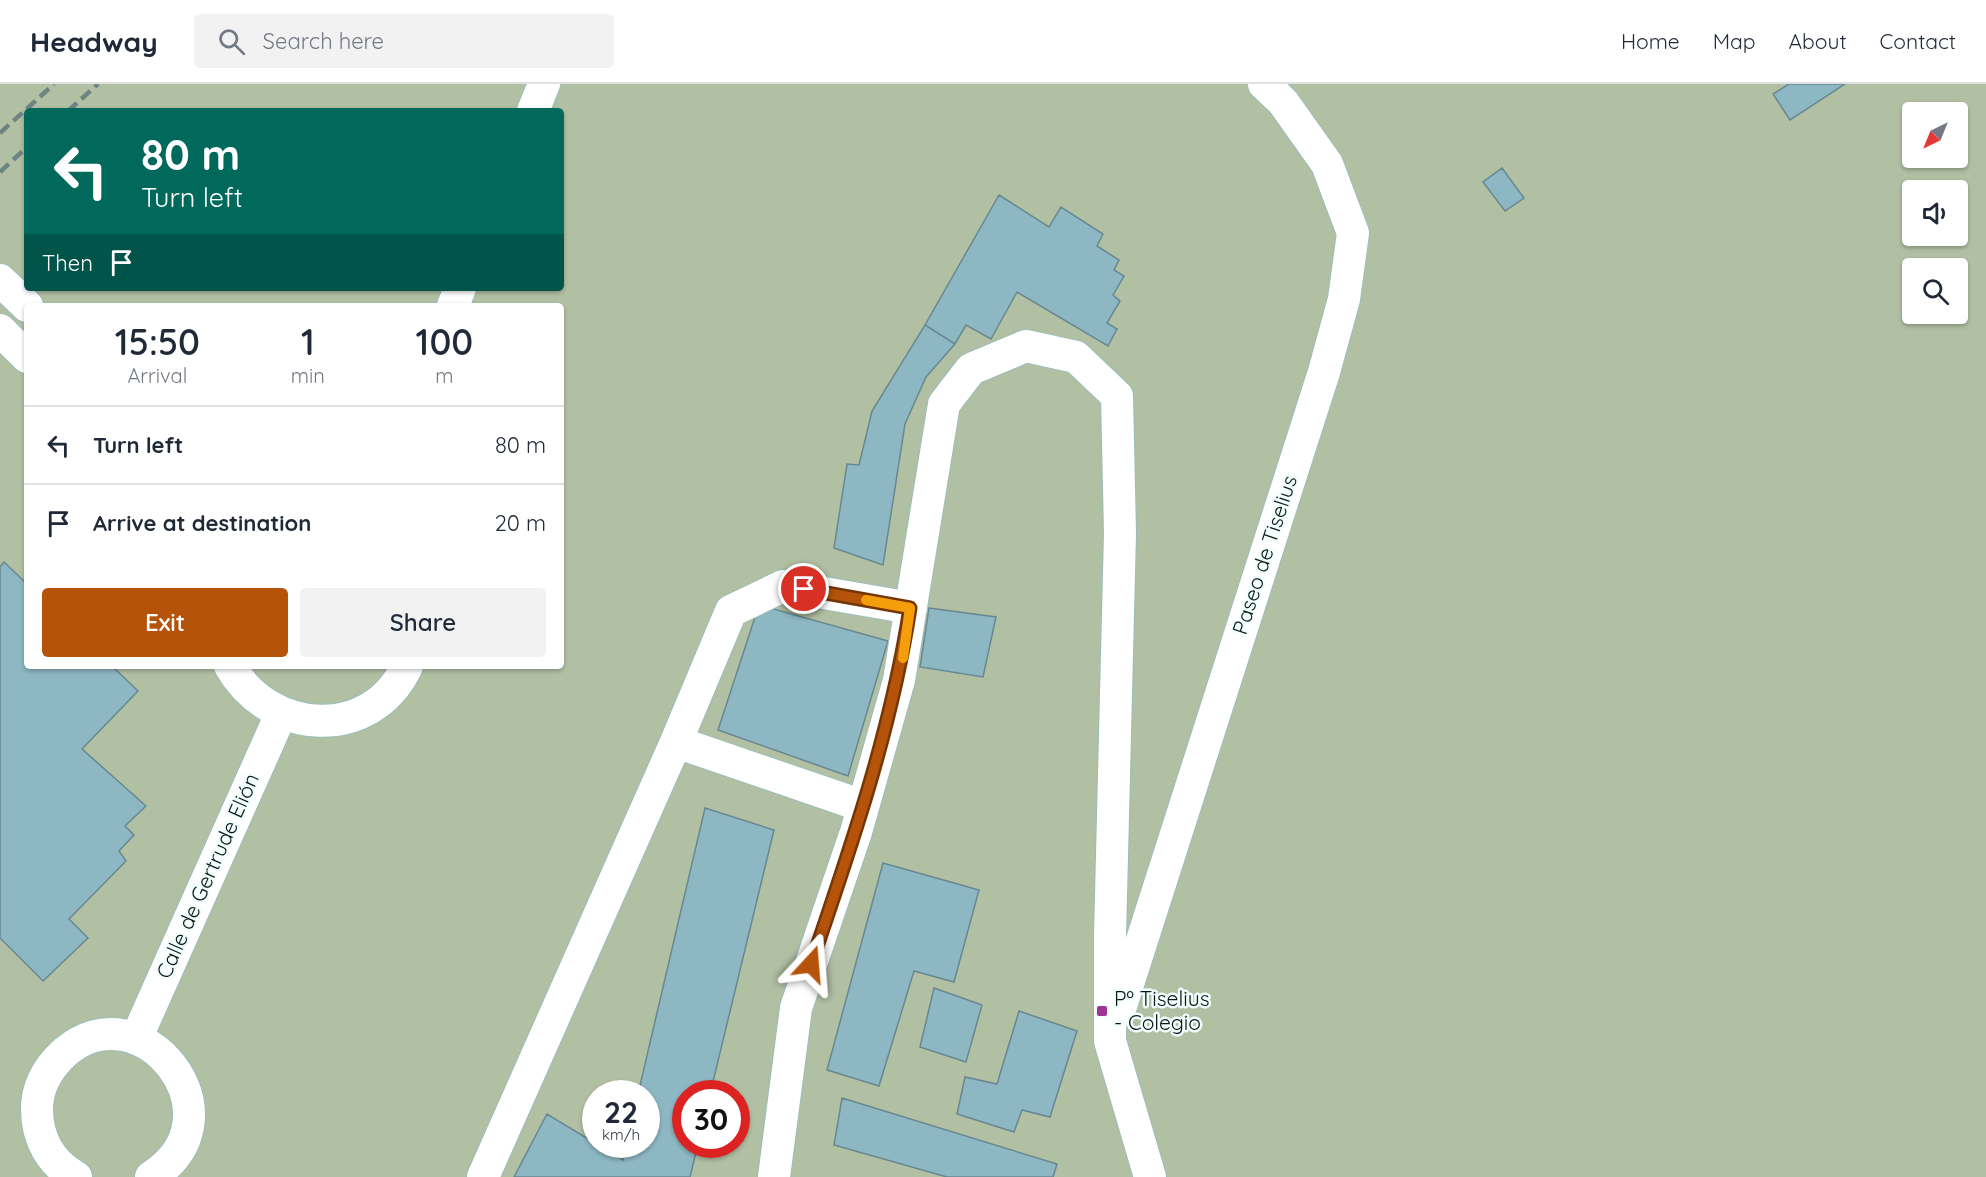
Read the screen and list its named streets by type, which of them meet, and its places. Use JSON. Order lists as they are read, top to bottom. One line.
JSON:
{"streets":{"street":["Paseo de Tiselius","Calle de Gertrude Elión"]},"places":{"transit":["Pº Tiselius - Colegio"]},"north":"bottom left","page":{"header":"Headway","search":"Search here","nav":["Home","Map","About","Contact"],"turn":["80 m","Turn left"],"then":"Then","eta":["15:50","Arrival","1","min","100","m"],"list":[{"name":"Turn left","value":"80 m"},{"name":"Arrive at destination","value":"20 m"}],"buttons":["Exit","Share"],"speed":"22 km/h","limit":"30"}}
